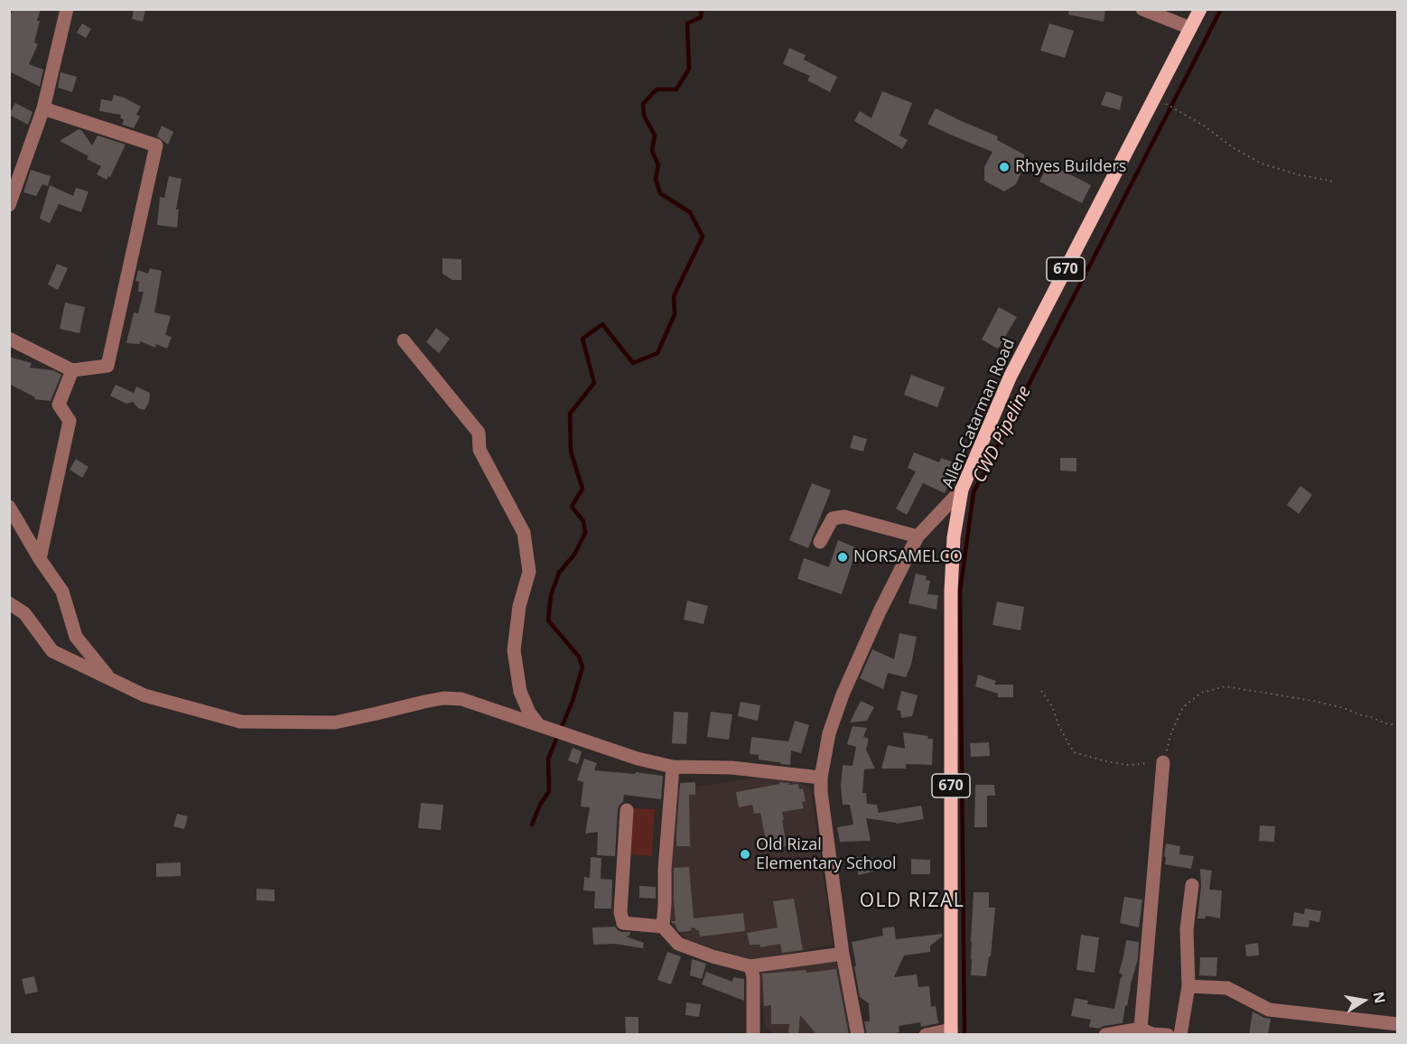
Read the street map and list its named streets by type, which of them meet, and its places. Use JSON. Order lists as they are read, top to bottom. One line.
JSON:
{"streets":{"main road":["670","Allen-Catarman Road"]},"districts":["OLD RIZAL"],"water":["CWD Pipeline"],"places":["Rhyes Builders","NORSAMELCO","Old Rizal Elementary School"],"north":"right"}
